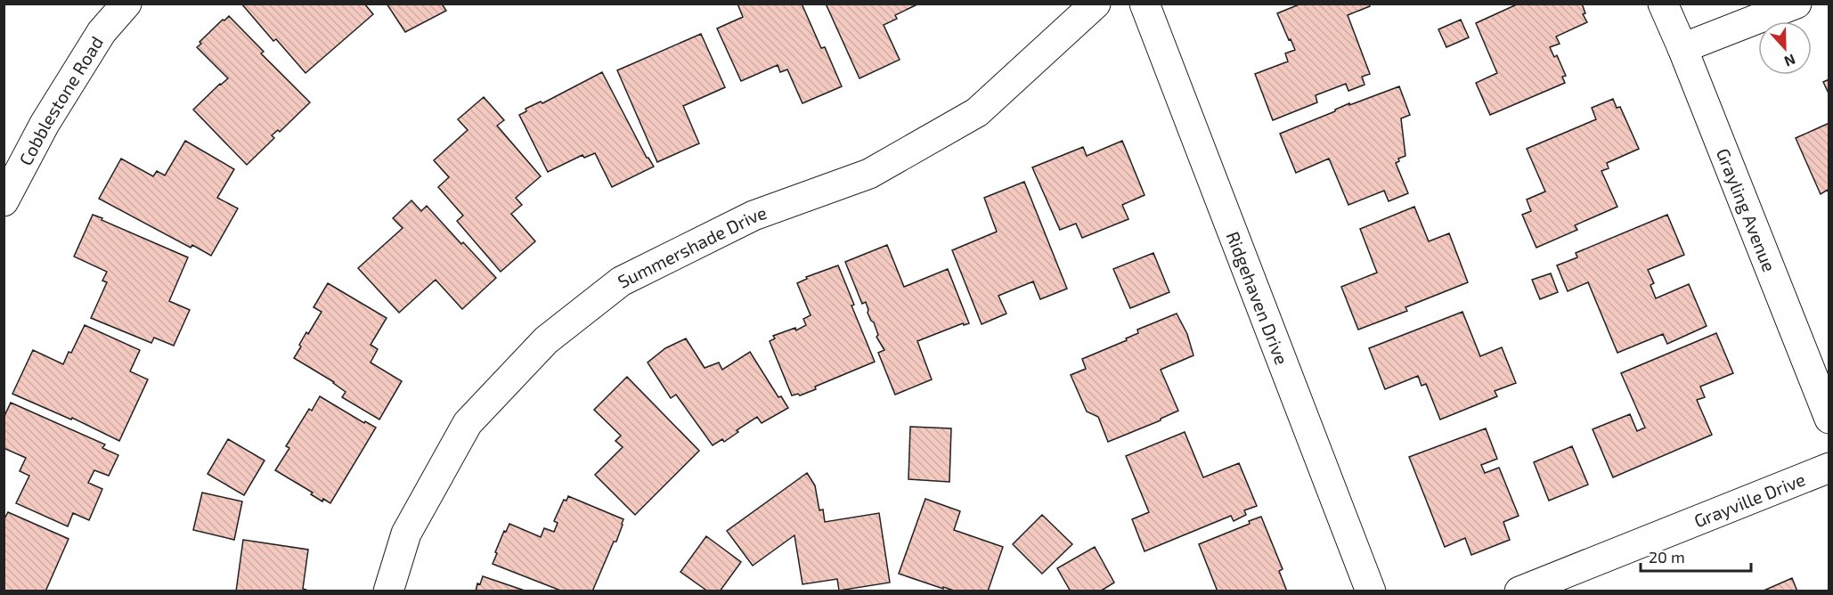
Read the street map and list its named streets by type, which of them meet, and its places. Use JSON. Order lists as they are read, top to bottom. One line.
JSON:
{"streets":{"street":["Cobblestone Road","Grayling Avenue","Summershade Drive","Ridgehaven Drive","Grayville Drive"]},"scale_bar":"20 m","north":"bottom"}
